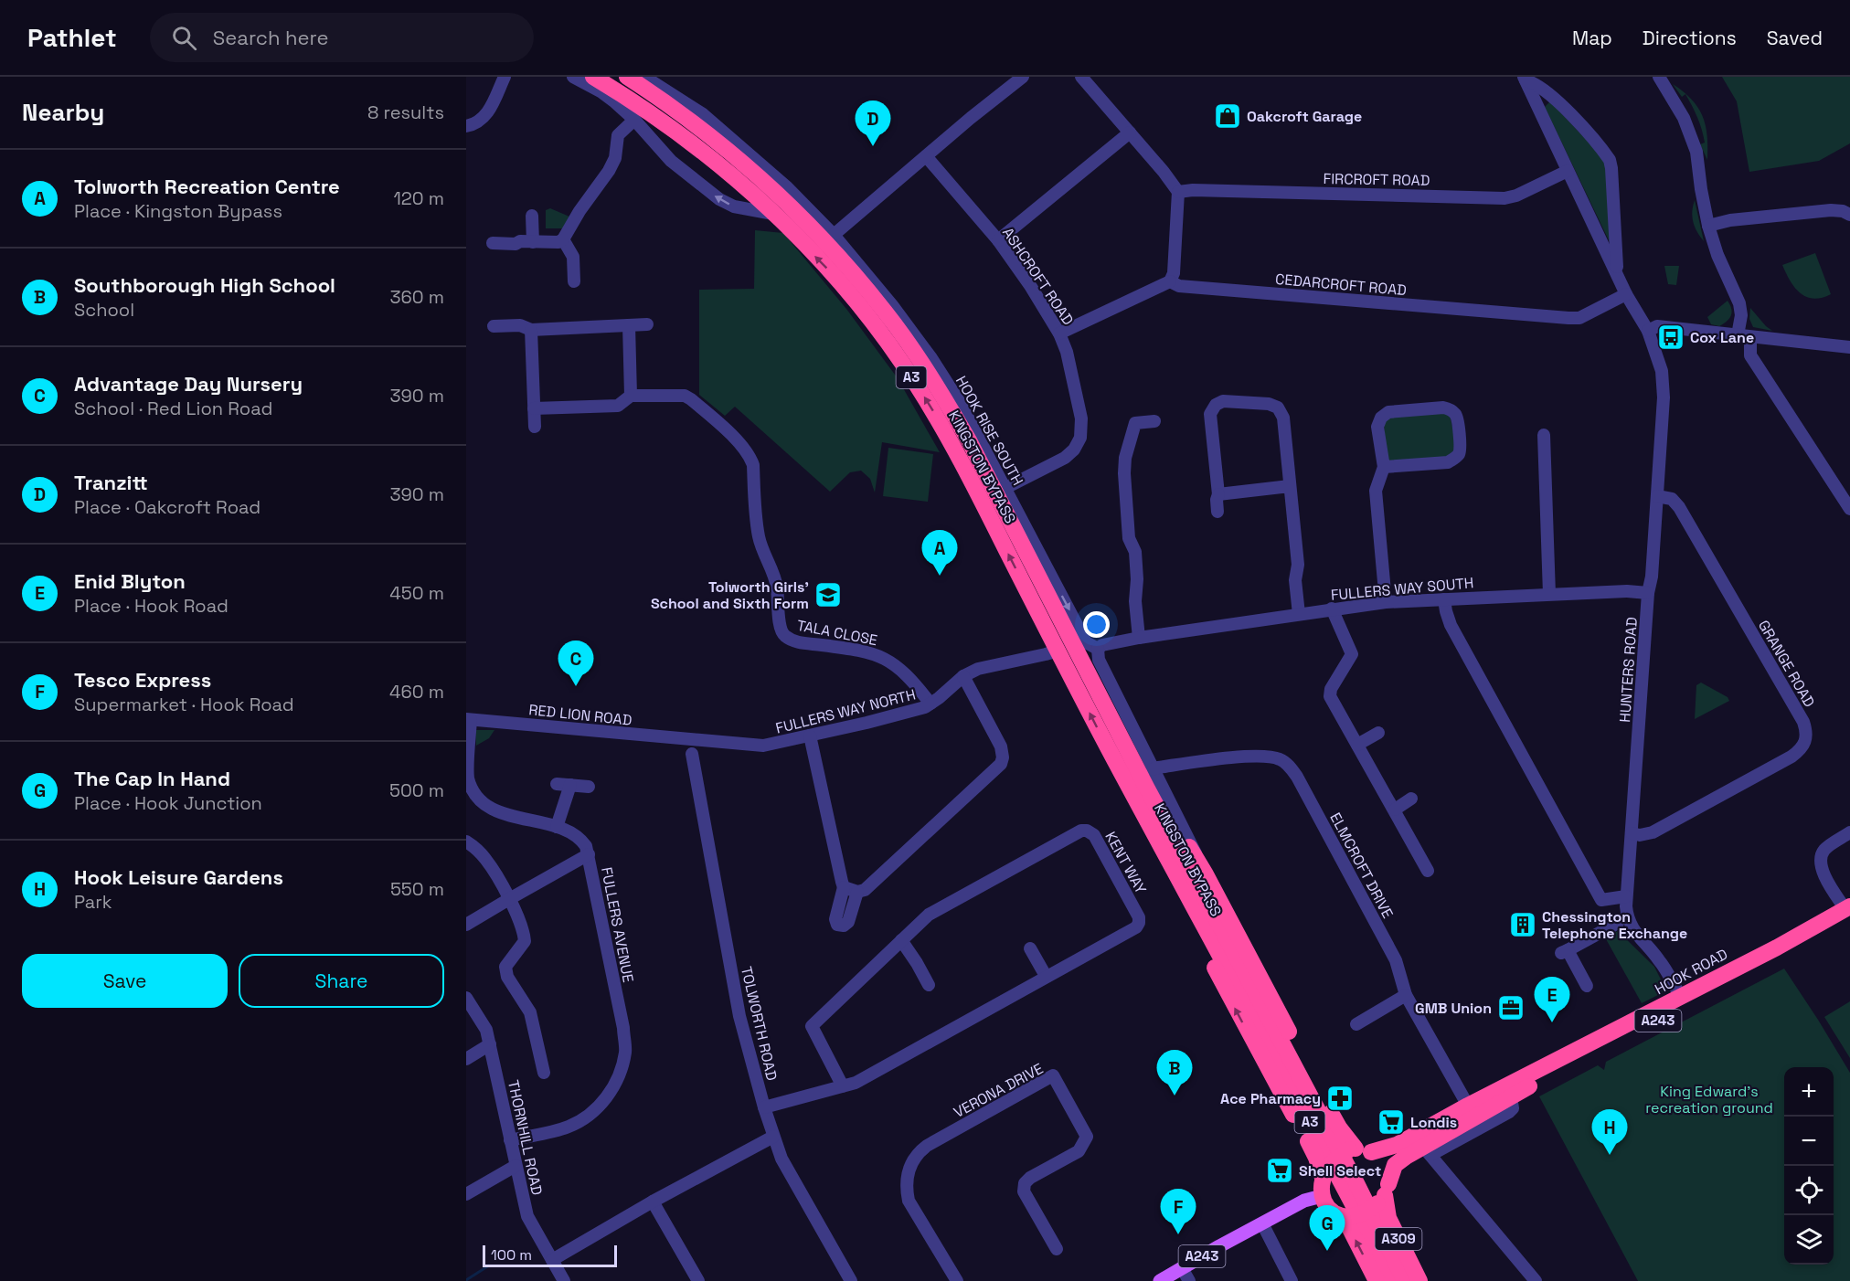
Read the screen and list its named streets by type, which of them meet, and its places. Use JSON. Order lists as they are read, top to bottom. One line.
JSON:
{"streets":{"highway":["A3","KINGSTON BYPASS","HOOK ROAD","A243","A309"],"street":["FIRCROFT ROAD","ASHCROFT ROAD","CEDARCROFT ROAD","HOOK RISE SOUTH","FULLERS WAY SOUTH","TALA CLOSE","GRANGE ROAD","HUNTERS ROAD","FULLERS WAY NORTH","RED LION ROAD","KENT WAY","ELMCROFT DRIVE","FULLERS AVENUE","TOLWORTH ROAD","VERONA DRIVE","THORNHILL ROAD"]},"crossings":[["ASHCROFT ROAD","HOOK RISE SOUTH"],["HOOK RISE SOUTH","FULLERS WAY SOUTH"],["HOOK RISE SOUTH","ELMCROFT DRIVE"],["KINGSTON BYPASS","FULLERS WAY NORTH"],["FULLERS WAY SOUTH","HUNTERS ROAD"],["TALA CLOSE","FULLERS WAY NORTH"],["GRANGE ROAD","HUNTERS ROAD"],["HUNTERS ROAD","HOOK ROAD"],["FULLERS WAY NORTH","RED LION ROAD"],["RED LION ROAD","FULLERS AVENUE"],["KENT WAY","TOLWORTH ROAD"],["ELMCROFT DRIVE","HOOK ROAD"],["ELMCROFT DRIVE","A243"],["FULLERS AVENUE","THORNHILL ROAD"],["HOOK ROAD","A243"],["HOOK ROAD","A309"],["A243","A309"]],"parks":["King Edward's recreation ground"],"places":{"shop":["Oakcroft Garage"],"bus stop":["Cox Lane"],"school or university":["Tolworth Girls' School and Sixth Form"],"building":["Chessington Telephone Exchange"],"office":["GMB Union"],"pharmacy":["Ace Pharmacy"],"supermarket":["Londis","Shell Select"]},"scale_bar":"100 m","page":{"header":"Pathlet","search":"Search here","nav":["Map","Directions","Saved"],"heading":["Nearby","8 results"],"pins":["D","A","C","E","B","H","F","G"],"list":[{"mark":"A","name":"Tolworth Recreation Centre","note":"Place · Kingston Bypass","value":"120 m"},{"mark":"B","name":"Southborough High School","note":"School","value":"360 m"},{"mark":"C","name":"Advantage Day Nursery","note":"School · Red Lion Road","value":"390 m"},{"mark":"D","name":"Tranzitt","note":"Place · Oakcroft Road","value":"390 m"},{"mark":"E","name":"Enid Blyton","note":"Place · Hook Road","value":"450 m"},{"mark":"F","name":"Tesco Express","note":"Supermarket · Hook Road","value":"460 m"},{"mark":"G","name":"The Cap In Hand","note":"Place · Hook Junction","value":"500 m"},{"mark":"H","name":"Hook Leisure Gardens","note":"Park","value":"550 m"}],"buttons":["Save","Share"],"map_buttons":["+","−"],"scale":"100 m"}}
